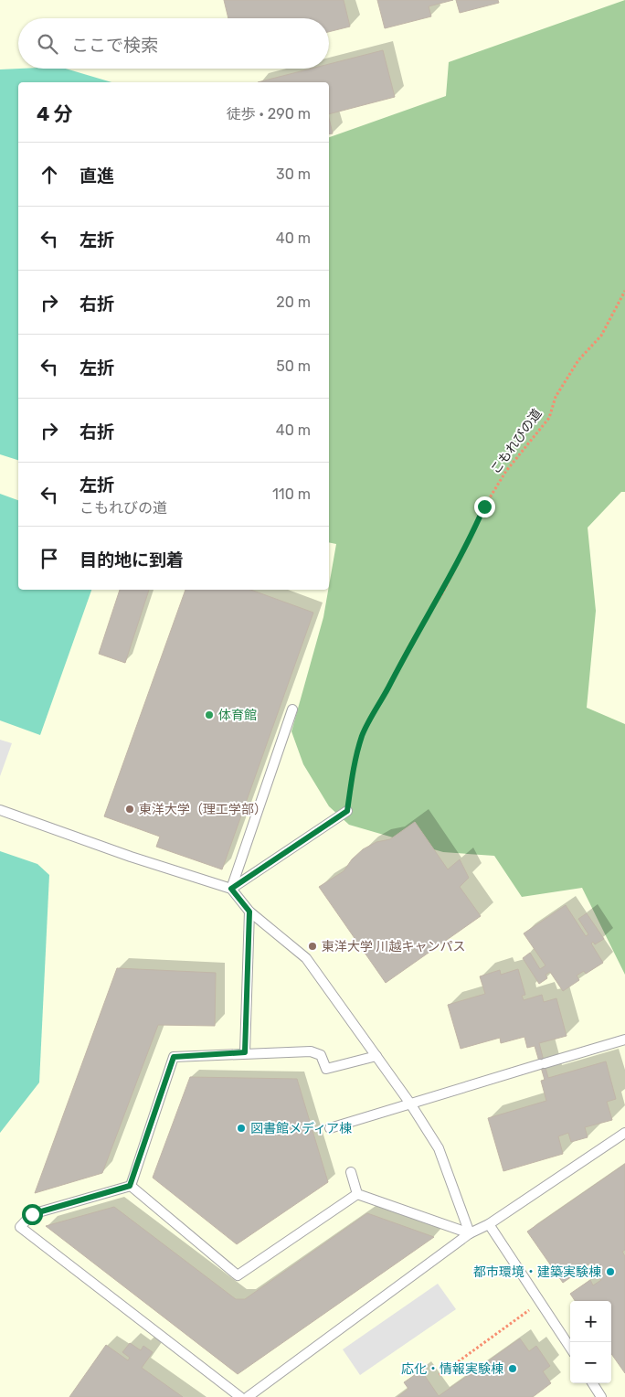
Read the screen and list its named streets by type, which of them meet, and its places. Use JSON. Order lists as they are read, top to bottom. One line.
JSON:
{"streets":{"path":["こもれびの道"]},"places":["体育館","東洋大学（理工学部）","東洋大学 川越キャンパス","図書館メディア棟","都市環境・建築実験棟","応化・情報実験棟"],"page":{"search":"ここで検索","heading":["4 分","徒歩 · 290 m"],"list":[["直進","30 m"],["左折","40 m"],["右折","20 m"],["左折","50 m"],["右折","40 m"],["左折","こもれびの道","110 m"],"目的地に到着"],"map_buttons":["+","−"]}}
